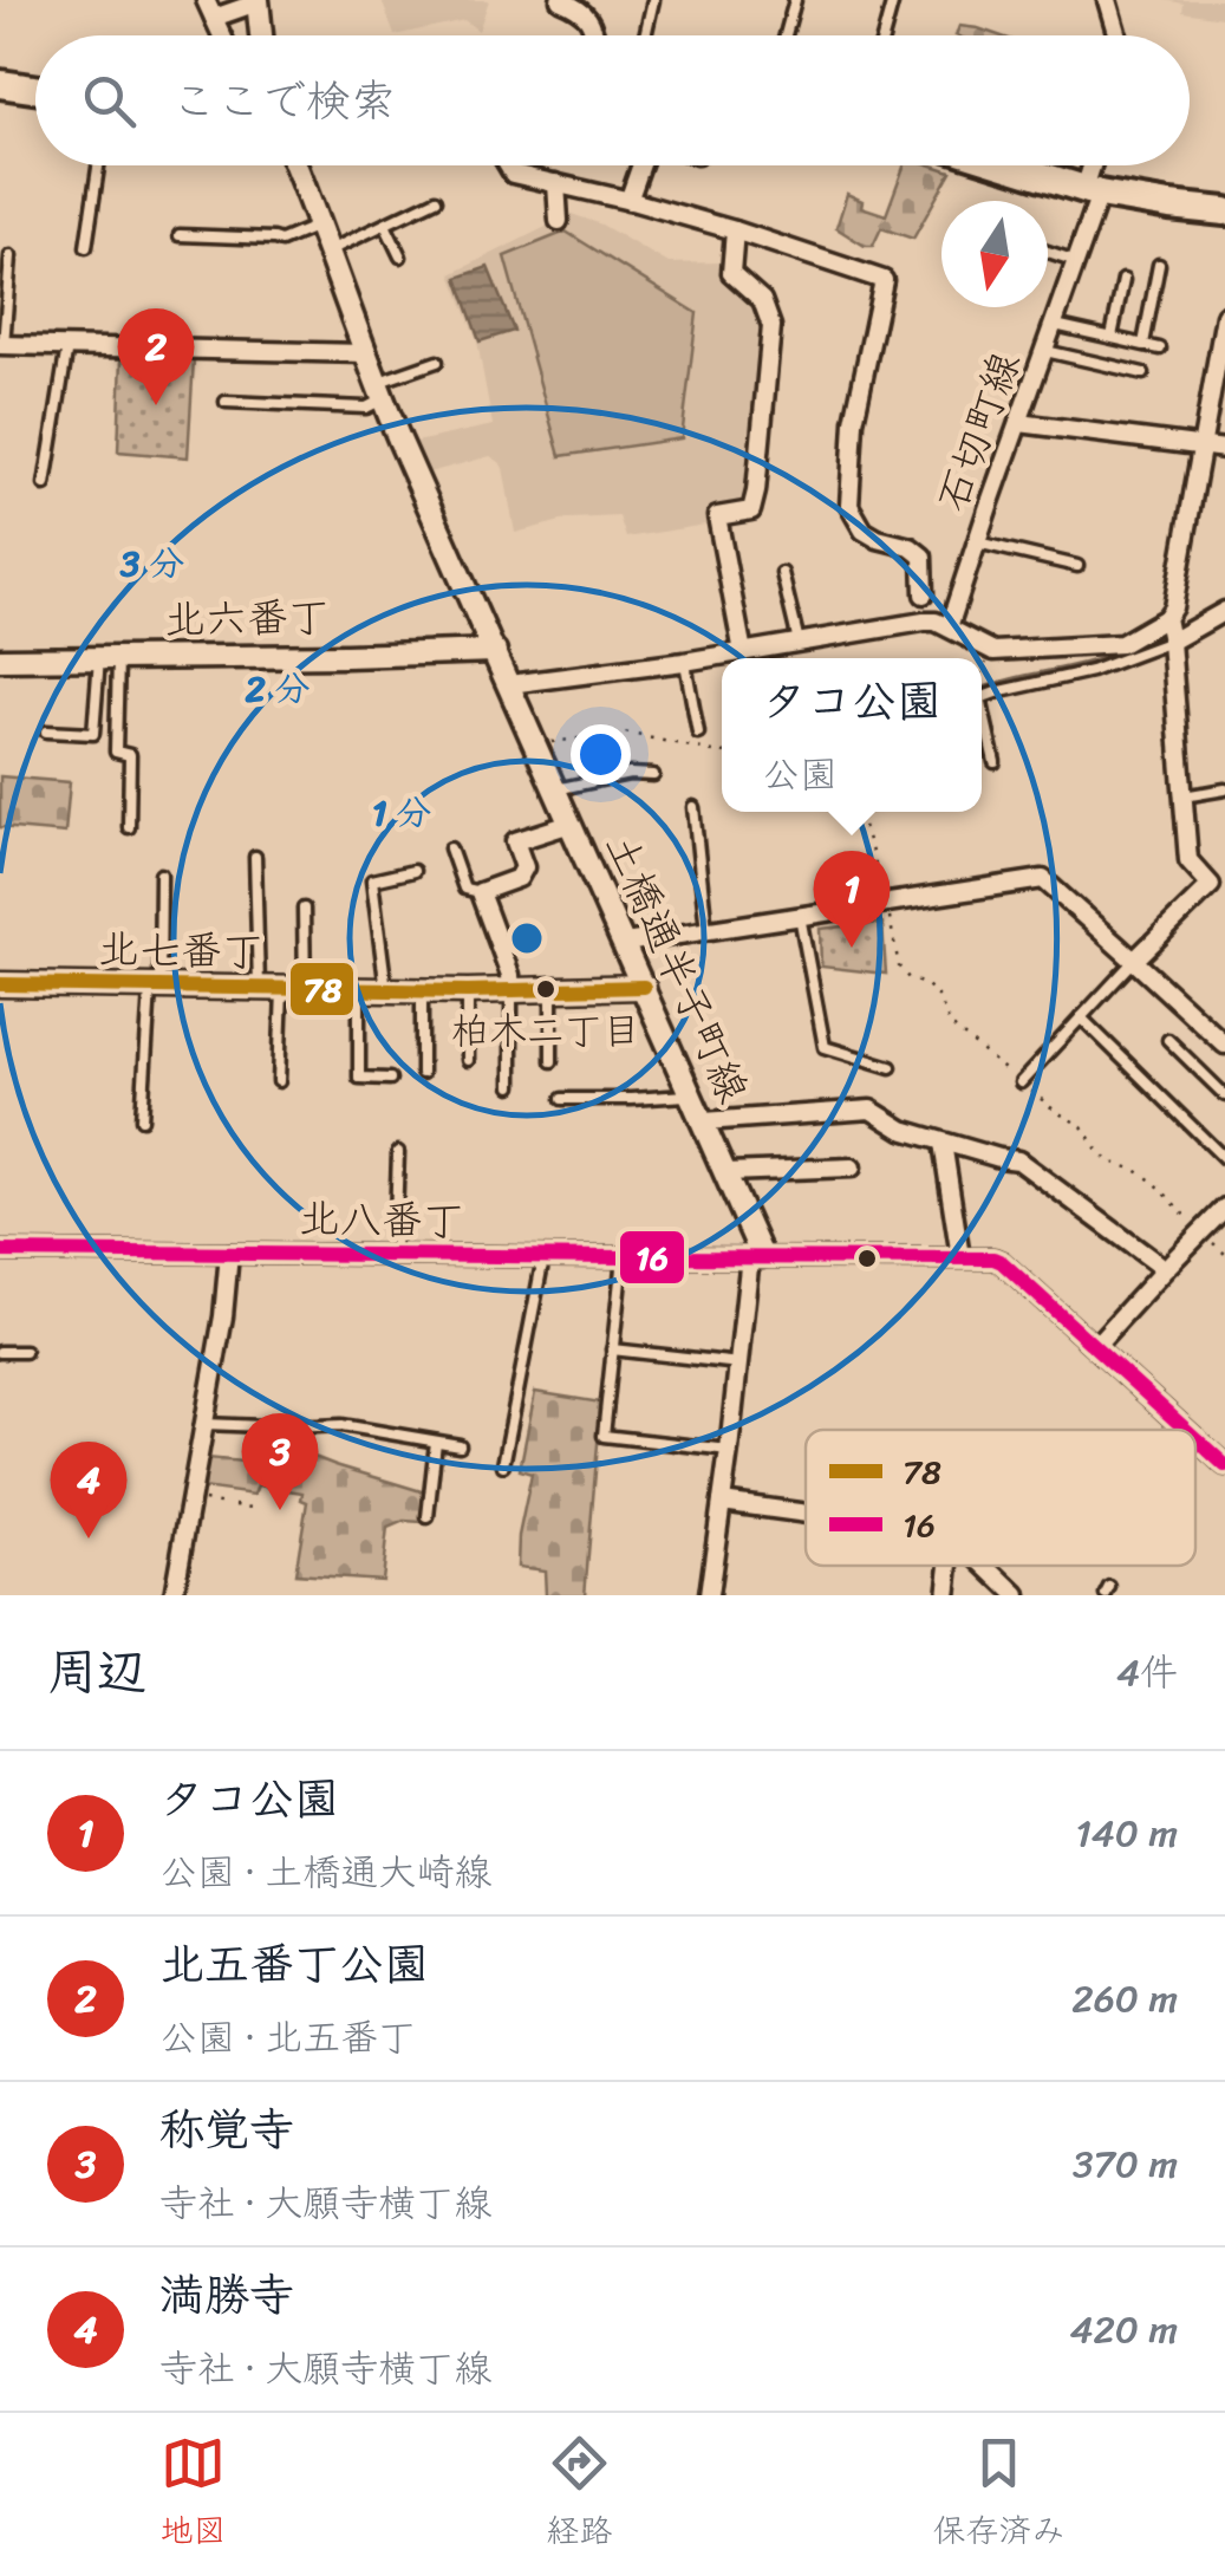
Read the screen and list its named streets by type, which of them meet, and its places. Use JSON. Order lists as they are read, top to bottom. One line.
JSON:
{"streets":{"street":["石切町線","北六番丁","北七番丁","土橋通半子町線","北八番丁"]},"crossings":[["北六番丁","土橋通半子町線"],["北七番丁","土橋通半子町線"],["土橋通半子町線","北八番丁"]],"places":["柏木二丁目"],"lines":["transit line 78","transit line 16"],"legend":["78","16"],"north":"bottom","page":{"search":"ここで検索","pins":["2","1","3","4"],"popup":["タコ公園","公園"],"heading":["周辺","4件"],"list":[{"mark":"1","name":"タコ公園","note":"公園 · 土橋通大崎線","value":"140 m"},{"mark":"2","name":"北五番丁公園","note":"公園 · 北五番丁","value":"260 m"},{"mark":"3","name":"称覚寺","note":"寺社 · 大願寺横丁線","value":"370 m"},{"mark":"4","name":"満勝寺","note":"寺社 · 大願寺横丁線","value":"420 m"}],"nav":["地図","経路","保存済み"]},"rings":["3 分","2 分","1 分"]}
